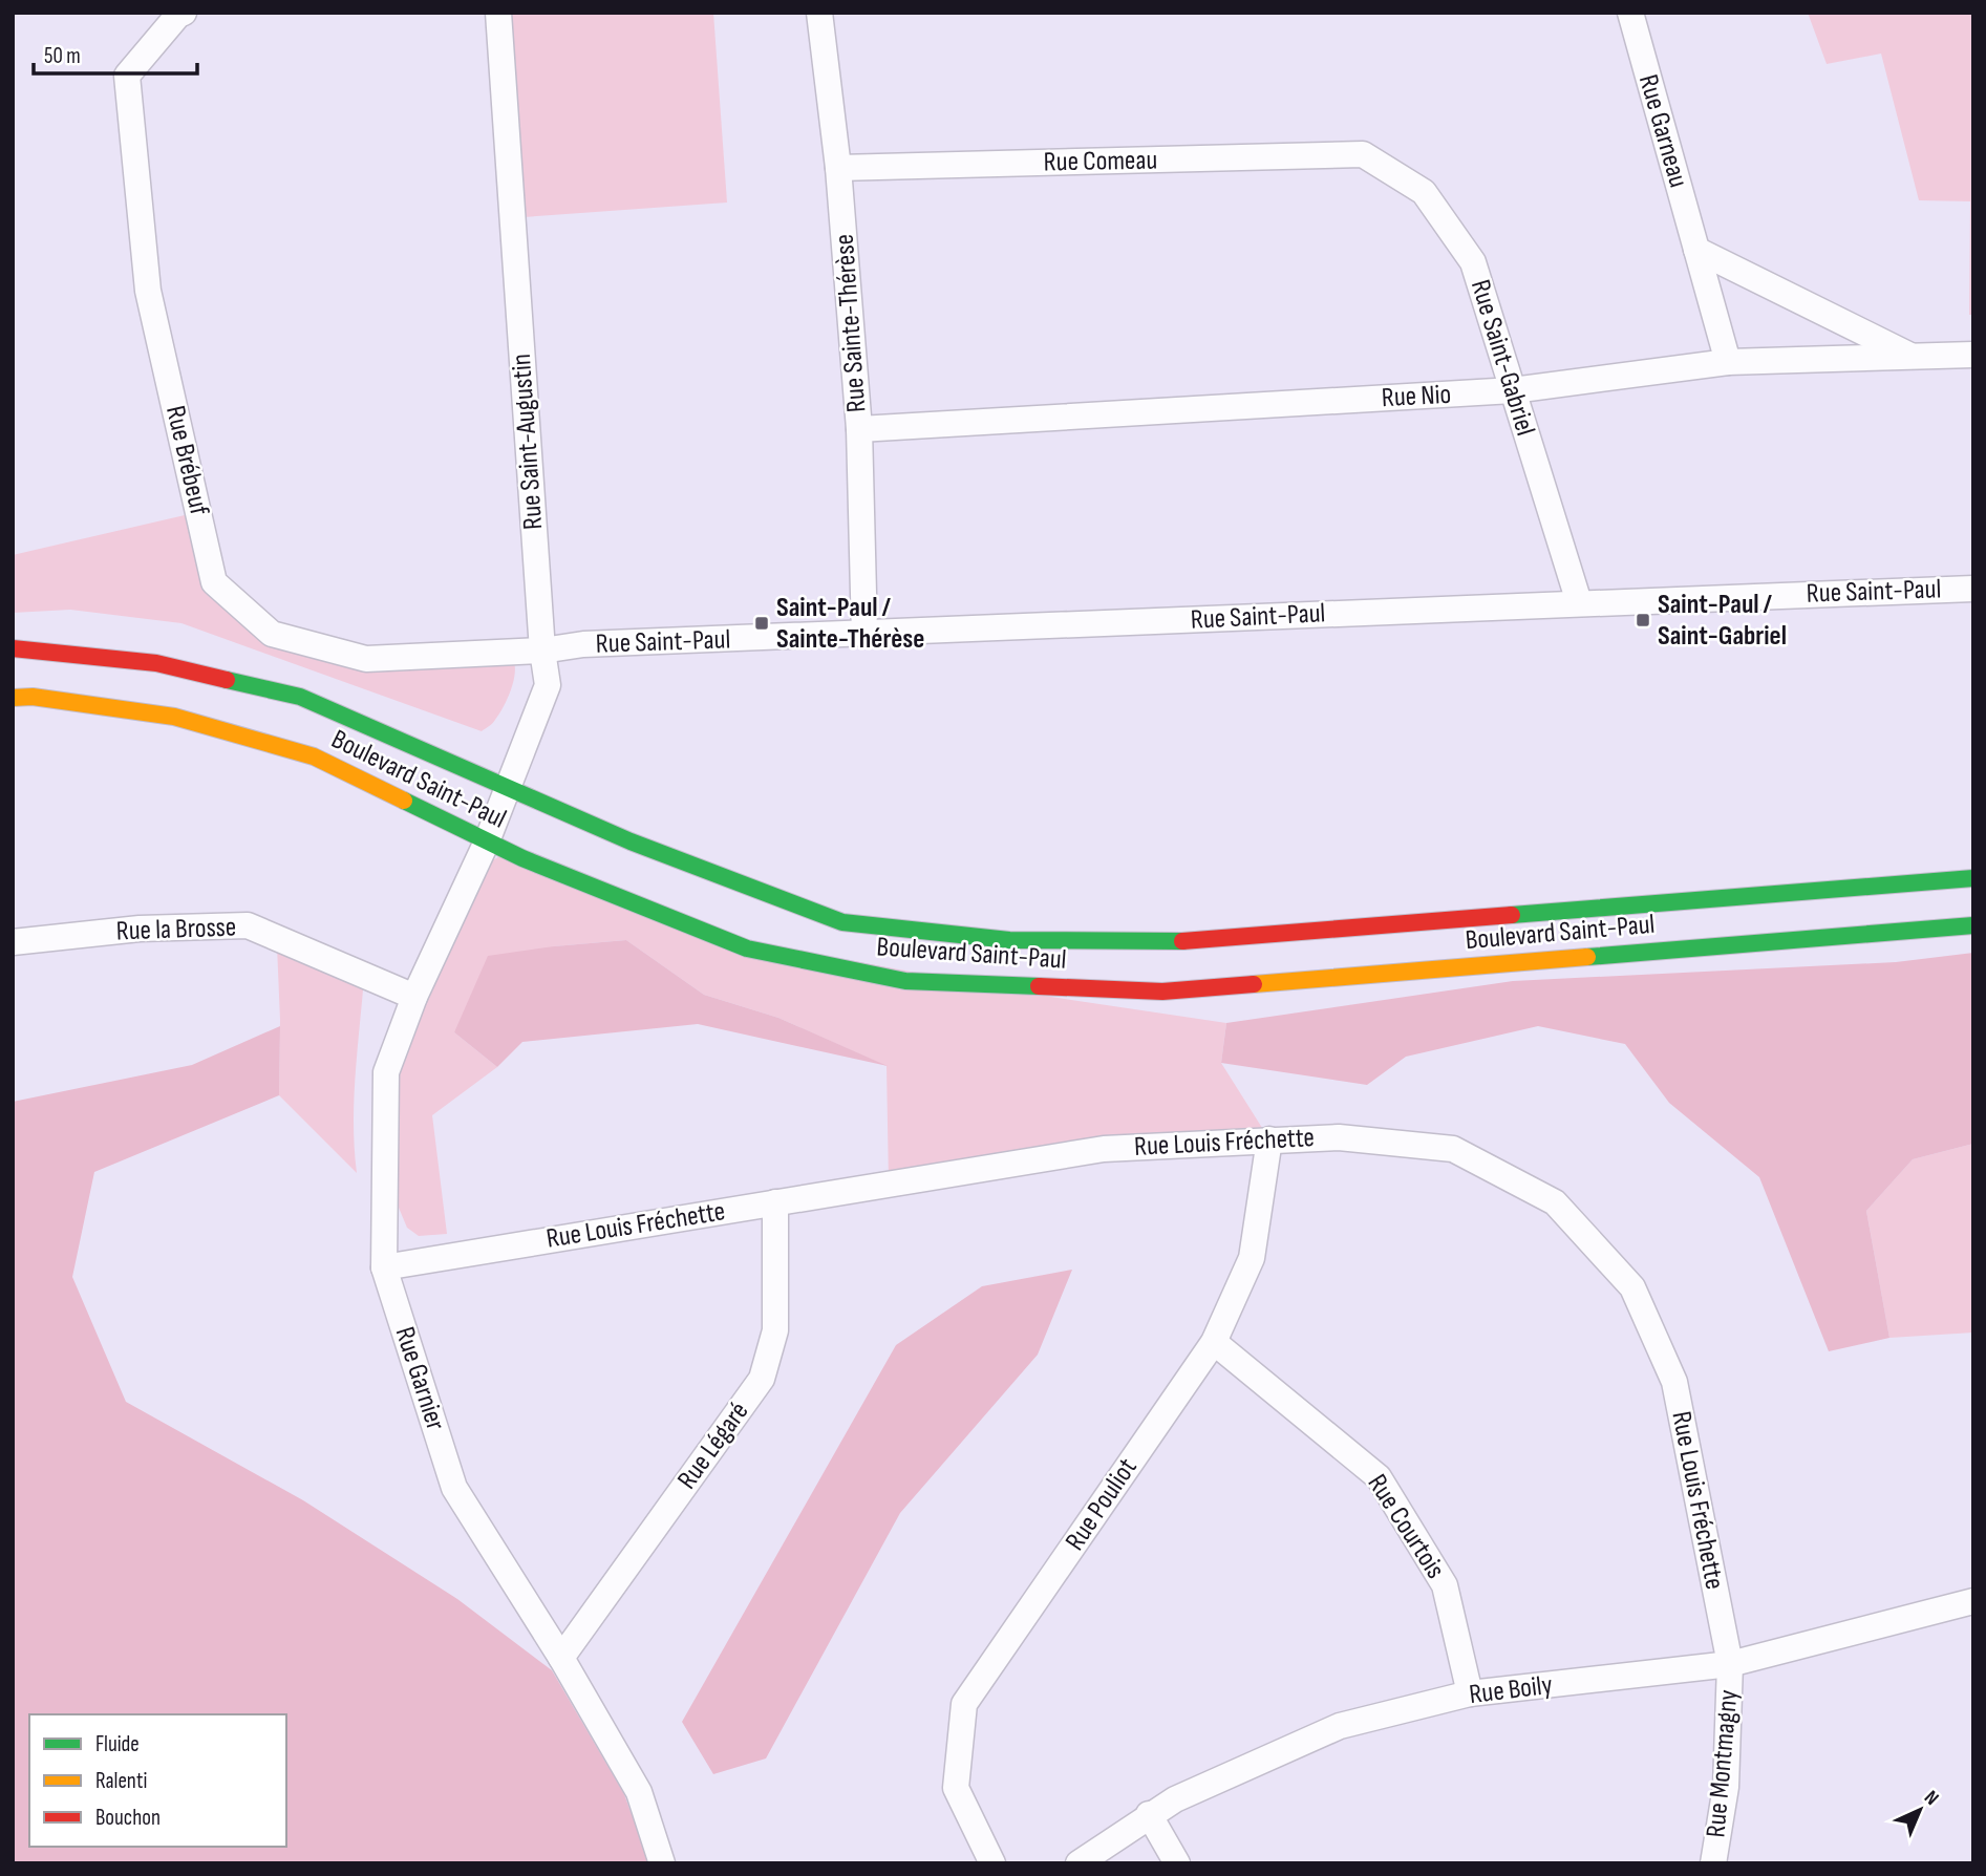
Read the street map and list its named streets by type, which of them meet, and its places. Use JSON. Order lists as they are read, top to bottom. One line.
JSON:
{"streets":{"main road":["Boulevard Saint-Paul"],"street":["Rue Garneau","Rue Comeau","Rue Sainte-Thérèse","Rue Saint-Gabriel","Rue Nio","Rue Saint-Augustin","Rue Brébeuf","Rue Saint-Paul","Rue la Brosse","Rue Louis Fréchette","Rue Garnier","Rue Légaré","Rue Pouliot","Rue Courtois","Rue Boily","Rue Montmagny"]},"crossings":[["Rue Garneau","Rue Nio"],["Rue Comeau","Rue Sainte-Thérèse"],["Rue Comeau","Rue Saint-Gabriel"],["Rue Sainte-Thérèse","Rue Nio"],["Rue Sainte-Thérèse","Rue Saint-Paul"],["Rue Saint-Gabriel","Rue Nio"],["Rue Saint-Gabriel","Rue Saint-Paul"],["Rue Saint-Augustin","Rue Brébeuf"],["Rue Saint-Augustin","Rue Saint-Paul"],["Rue Saint-Augustin","Boulevard Saint-Paul"],["Rue Saint-Augustin","Rue Garnier"],["Rue Brébeuf","Rue Saint-Paul"],["Boulevard Saint-Paul","Rue Garnier"],["Rue la Brosse","Rue Garnier"],["Rue Louis Fréchette","Rue Garnier"],["Rue Louis Fréchette","Rue Légaré"],["Rue Louis Fréchette","Rue Pouliot"],["Rue Louis Fréchette","Rue Boily"],["Rue Louis Fréchette","Rue Montmagny"],["Rue Garnier","Rue Légaré"],["Rue Pouliot","Rue Courtois"],["Rue Courtois","Rue Boily"],["Rue Boily","Rue Montmagny"]],"places":{"transit":["Saint-Paul / Saint-Gabriel","Saint-Paul / Sainte-Thérèse"]},"legend":["Fluide","Ralenti","Bouchon"],"scale_bar":"50 m","north":"top right"}
